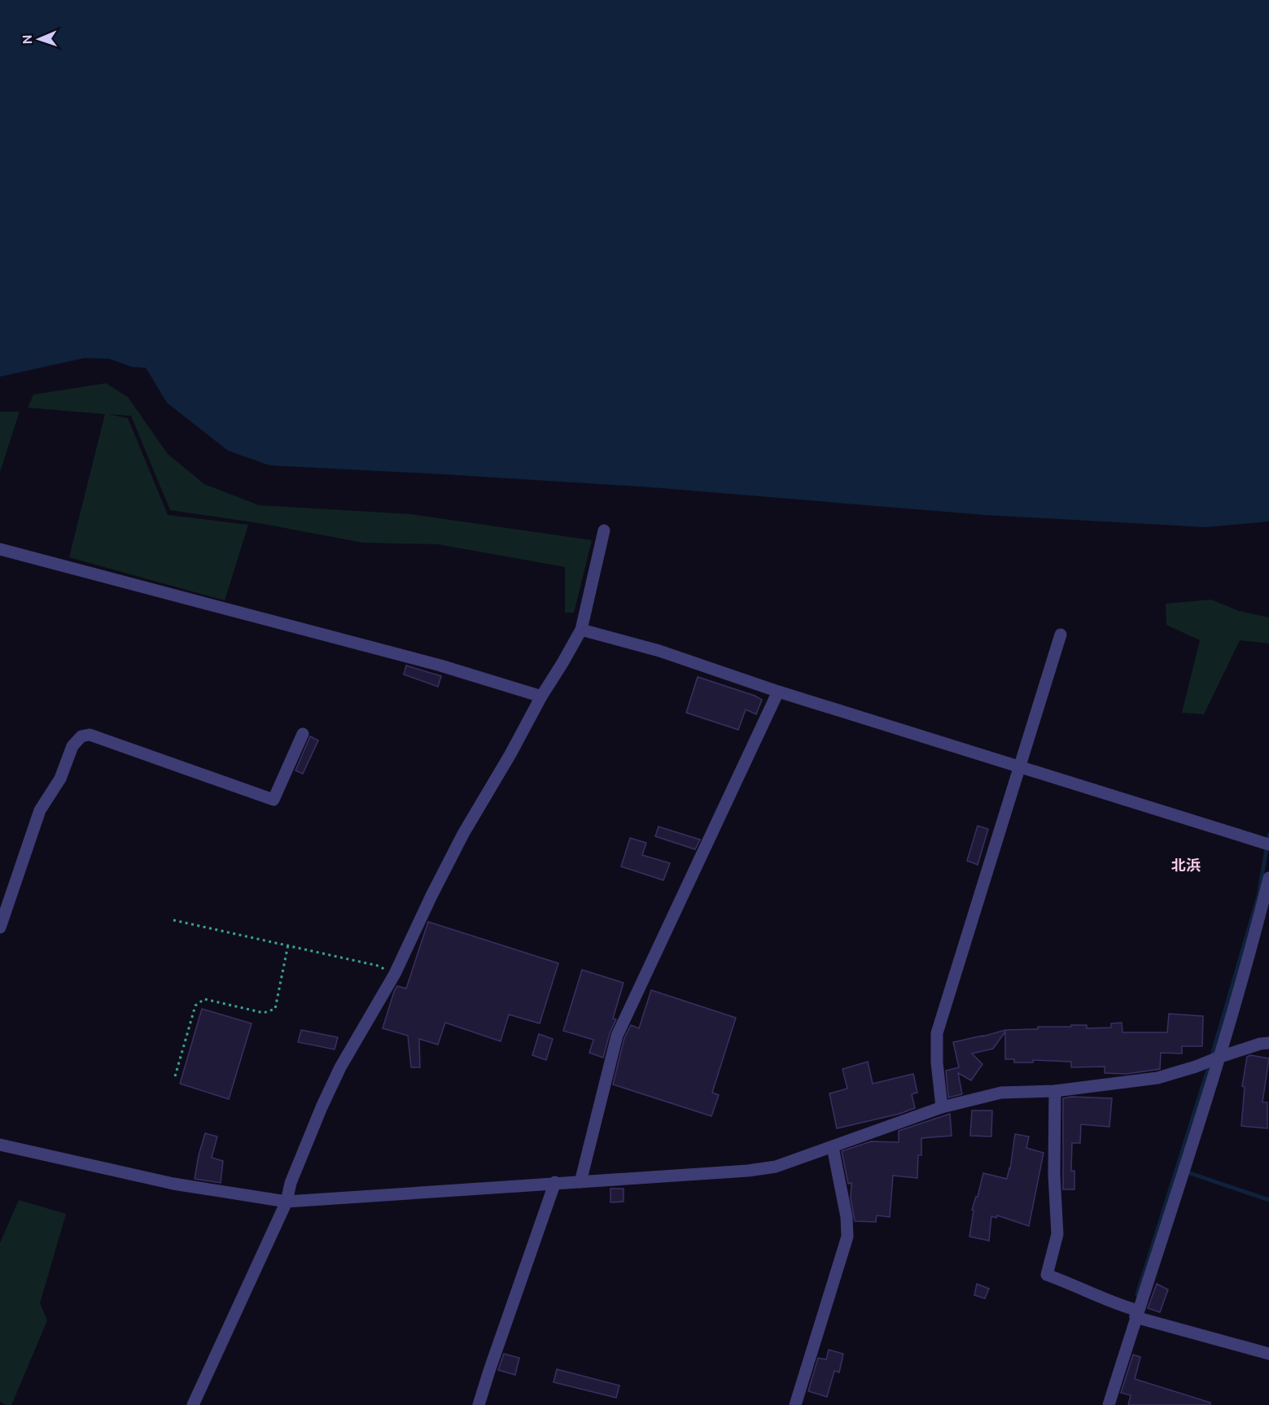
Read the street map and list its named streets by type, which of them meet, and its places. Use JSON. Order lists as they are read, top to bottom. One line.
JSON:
{"districts":["北浜"],"north":"left"}
